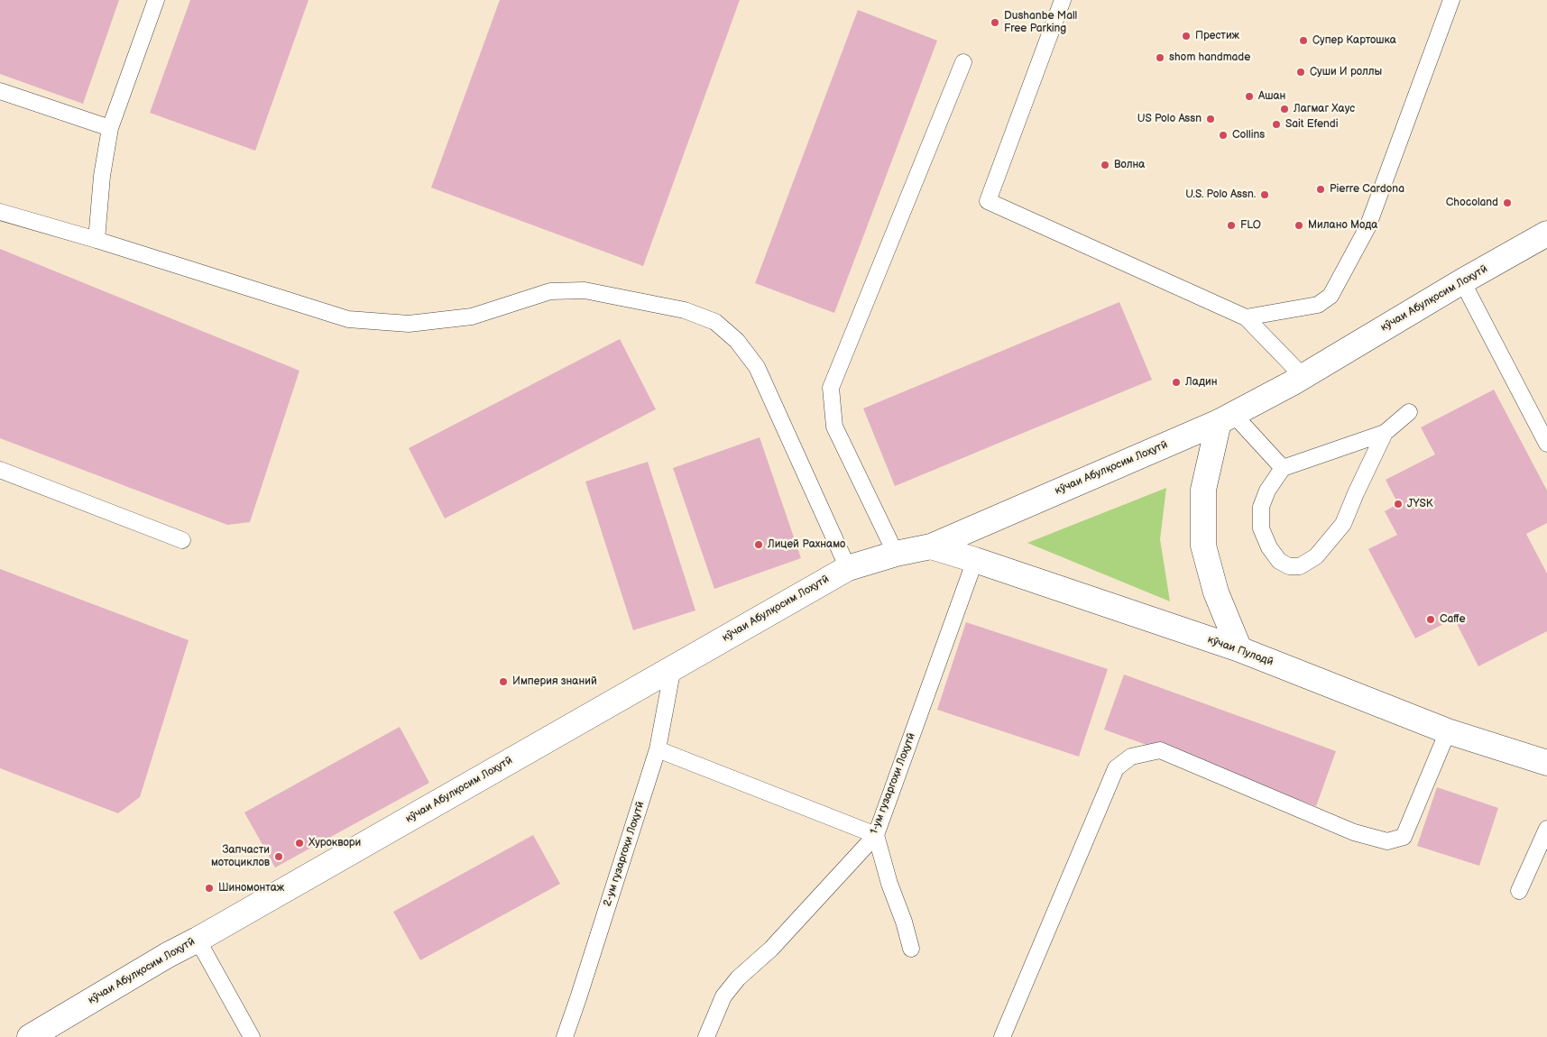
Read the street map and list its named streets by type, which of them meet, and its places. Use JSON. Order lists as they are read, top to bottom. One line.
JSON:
{"streets":{"street":["кӯчаи Абулқосим Лоҳутӣ","кӯчаи Пулодӣ"],"lane":["1-ум гузаргоҳи Лоҳутӣ","2-ум гузаргоҳи Лоҳутӣ"]},"crossings":[["кӯчаи Абулқосим Лоҳутӣ","кӯчаи Пулодӣ"],["кӯчаи Абулқосим Лоҳутӣ","2-ум гузаргоҳи Лоҳутӣ"],["кӯчаи Пулодӣ","1-ум гузаргоҳи Лоҳутӣ"]],"places":["Dushanbe Mall Free Parking","Престиж","Супер Картошка","shom handmade","Суши И роллы","Ашан","Лагмаг Хаус","US Polo Assn","Sait Efendi","Collins","Волна","Pierre Cardona","U.S. Polo Assn.","Chocoland","FLO","Милано Мода","Ладин","JYSK","Лицей Рахнамо","Caffe","Империя знаний","Хуроквори","Запчасти мотоциклов","Шиномонтаж"]}
